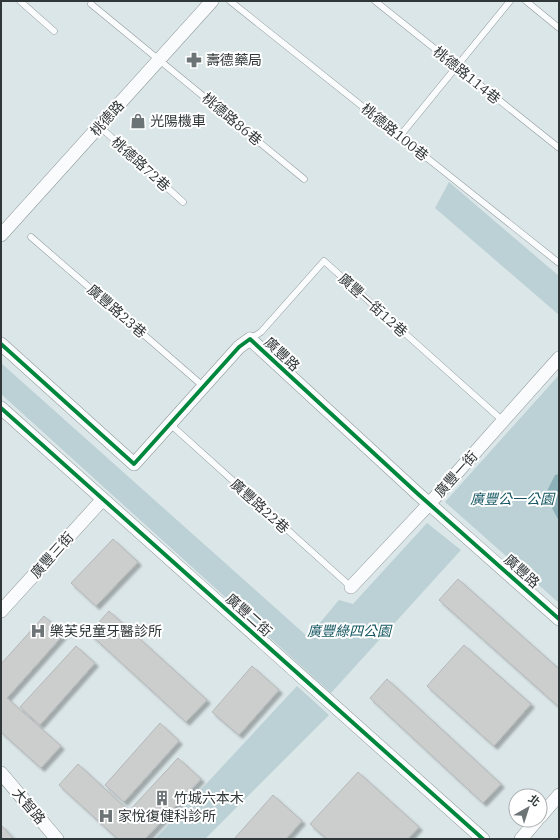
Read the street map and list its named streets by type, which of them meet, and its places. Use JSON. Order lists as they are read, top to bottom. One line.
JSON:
{"streets":{"street":["桃德路","廣豐路","廣豐一街","廣豐三街","廣豐二街","大智路"],"lane":["桃德路114巷","桃德路86巷","桃德路100巷","桃德路72巷","廣豐一街12巷","廣豐路23巷","廣豐路22巷"]},"crossings":[["桃德路","桃德路86巷"],["桃德路","桃德路72巷"],["廣豐一街12巷","廣豐路"],["廣豐一街12巷","廣豐一街"],["廣豐路23巷","廣豐路"],["廣豐路","廣豐一街"],["廣豐路","廣豐路22巷"],["廣豐一街","廣豐路22巷"],["廣豐三街","廣豐二街"]],"parks":["廣豐公一公園","廣豐綠四公園"],"places":{"pharmacy":["壽德藥局"],"shop":["光陽機車"],"hospital":["樂芙兒童牙醫診所","家悅復健科診所"],"building":["竹城六本木"]},"north":"top right"}
